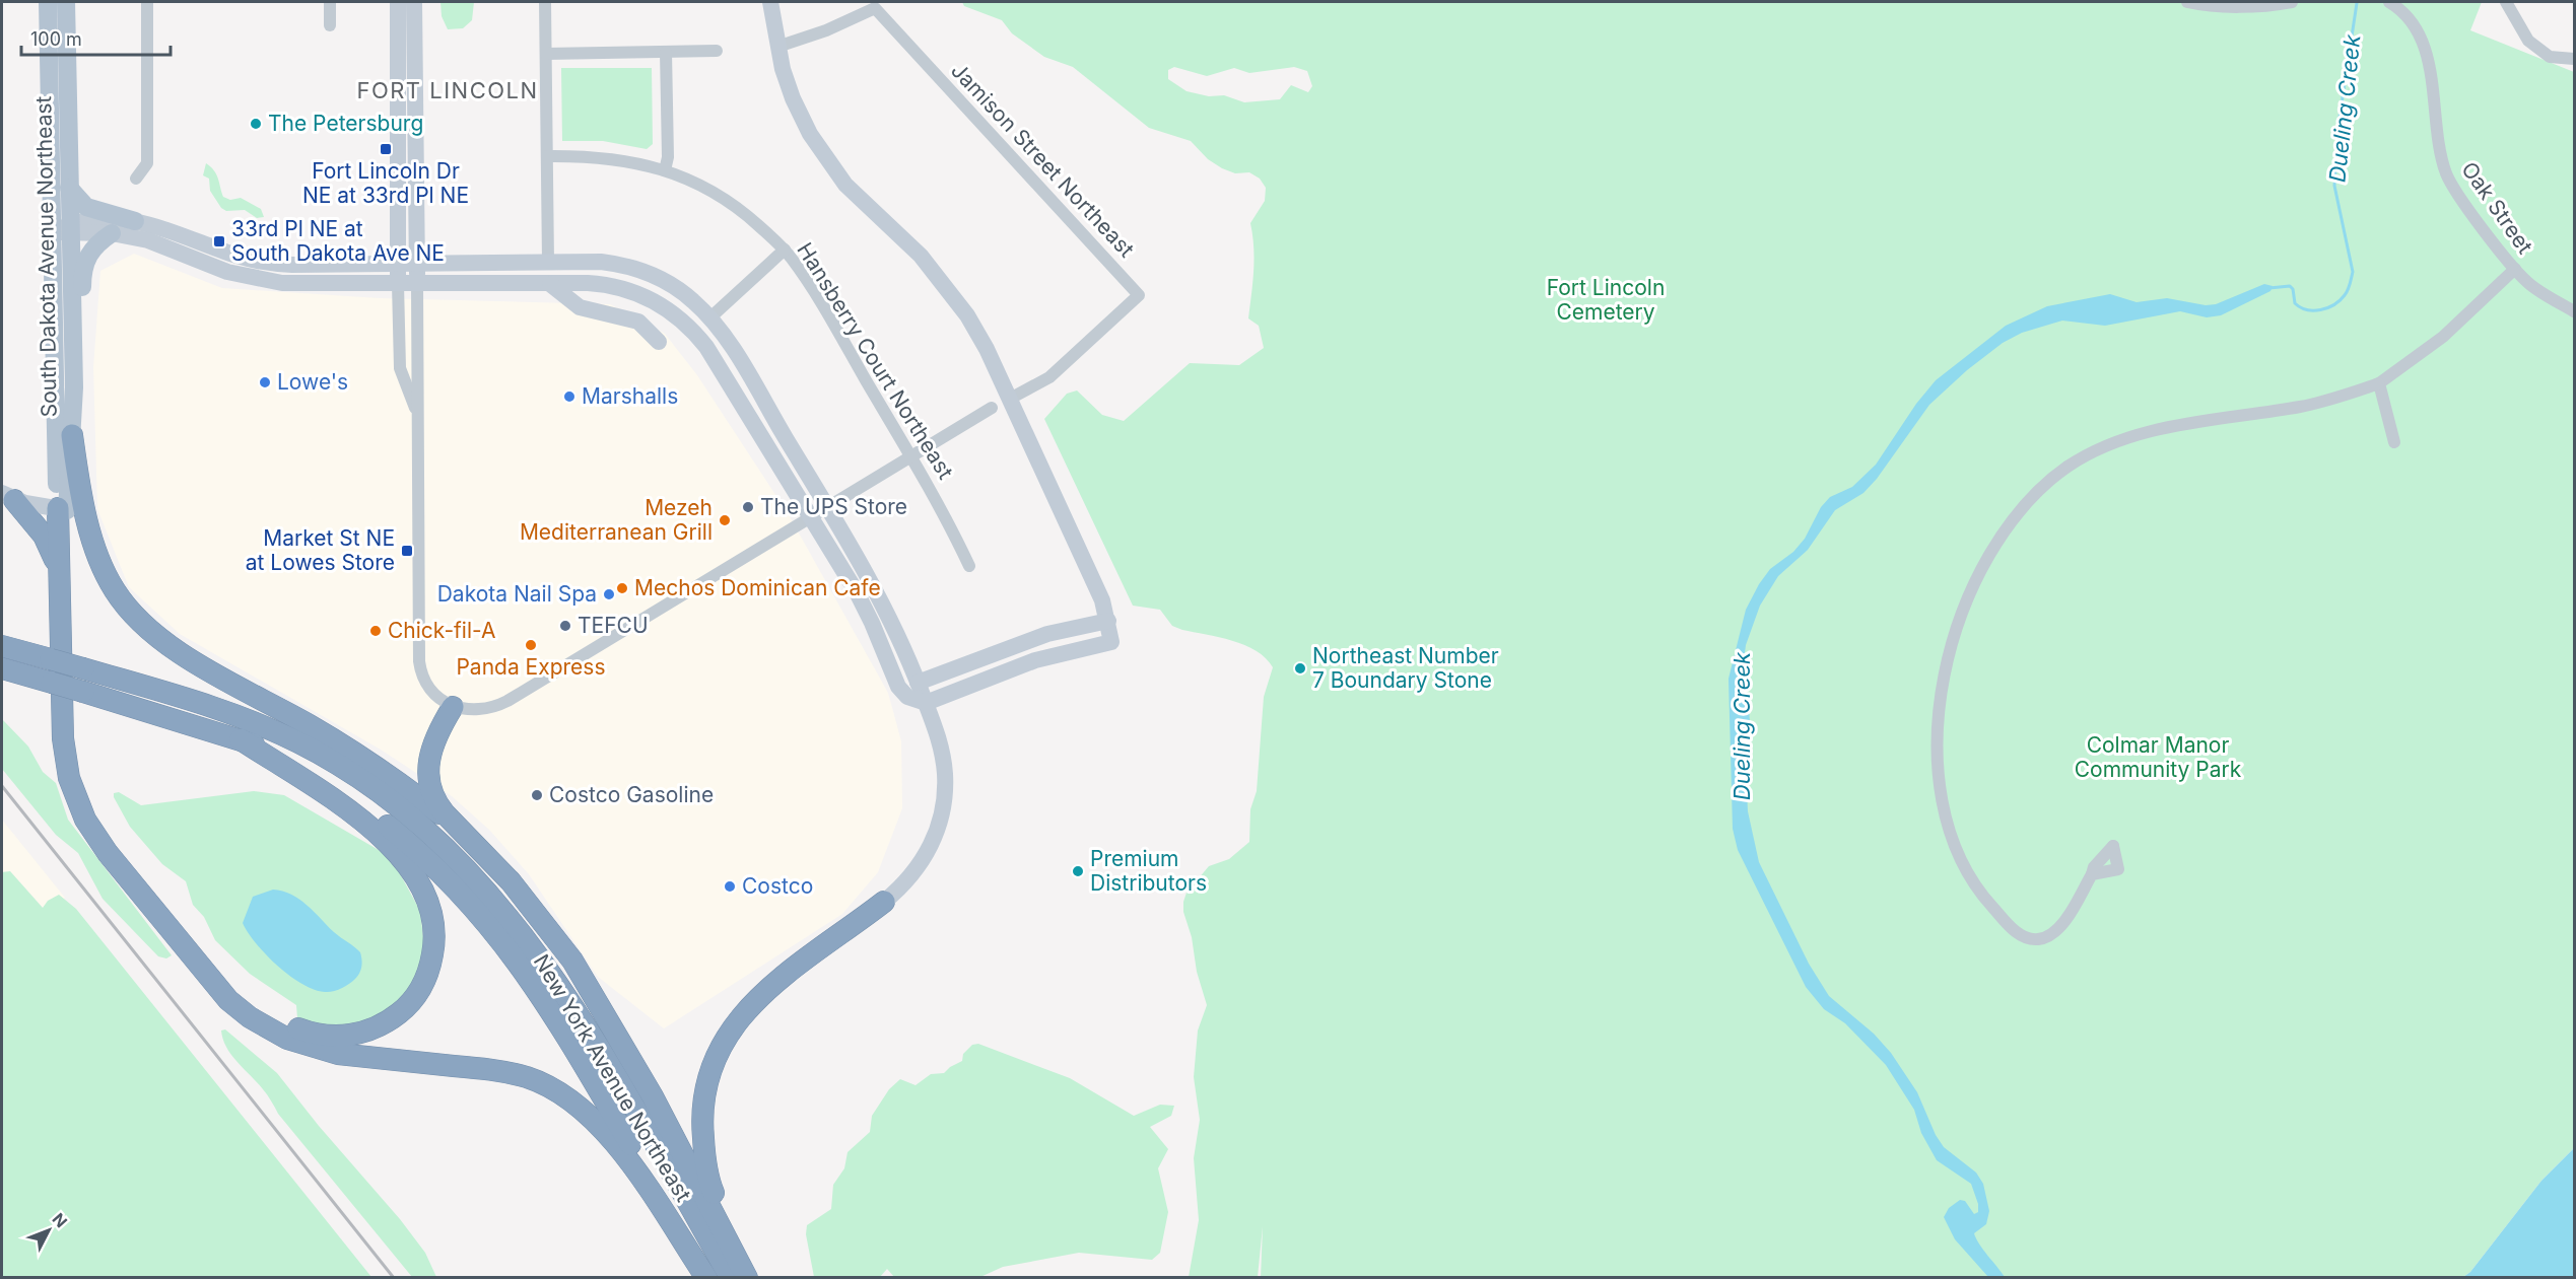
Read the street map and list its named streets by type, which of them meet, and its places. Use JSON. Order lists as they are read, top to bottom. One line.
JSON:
{"streets":{"highway":["New York Avenue Northeast"],"main road":["South Dakota Avenue Northeast"],"street":["Jamison Street Northeast","Oak Street","Hansberry Court Northeast"]},"districts":["FORT LINCOLN"],"water":["Dueling Creek"],"parks":["Fort Lincoln Cemetery","Colmar Manor Community Park"],"places":{"other":["The Petersburg","Lowe's","Marshalls","The UPS Store","Mezeh Mediterranean Grill","Mechos Dominican Cafe","Dakota Nail Spa","TEFCU","Chick-fil-A","Panda Express","Northeast Number 7 Boundary Stone","Costco Gasoline","Premium Distributors","Costco"],"transit":["Fort Lincoln Dr NE at 33rd Pl NE","33rd Pl NE at South Dakota Ave NE","Market St NE at Lowes Store"]},"scale_bar":"100 m","north":"top right"}
